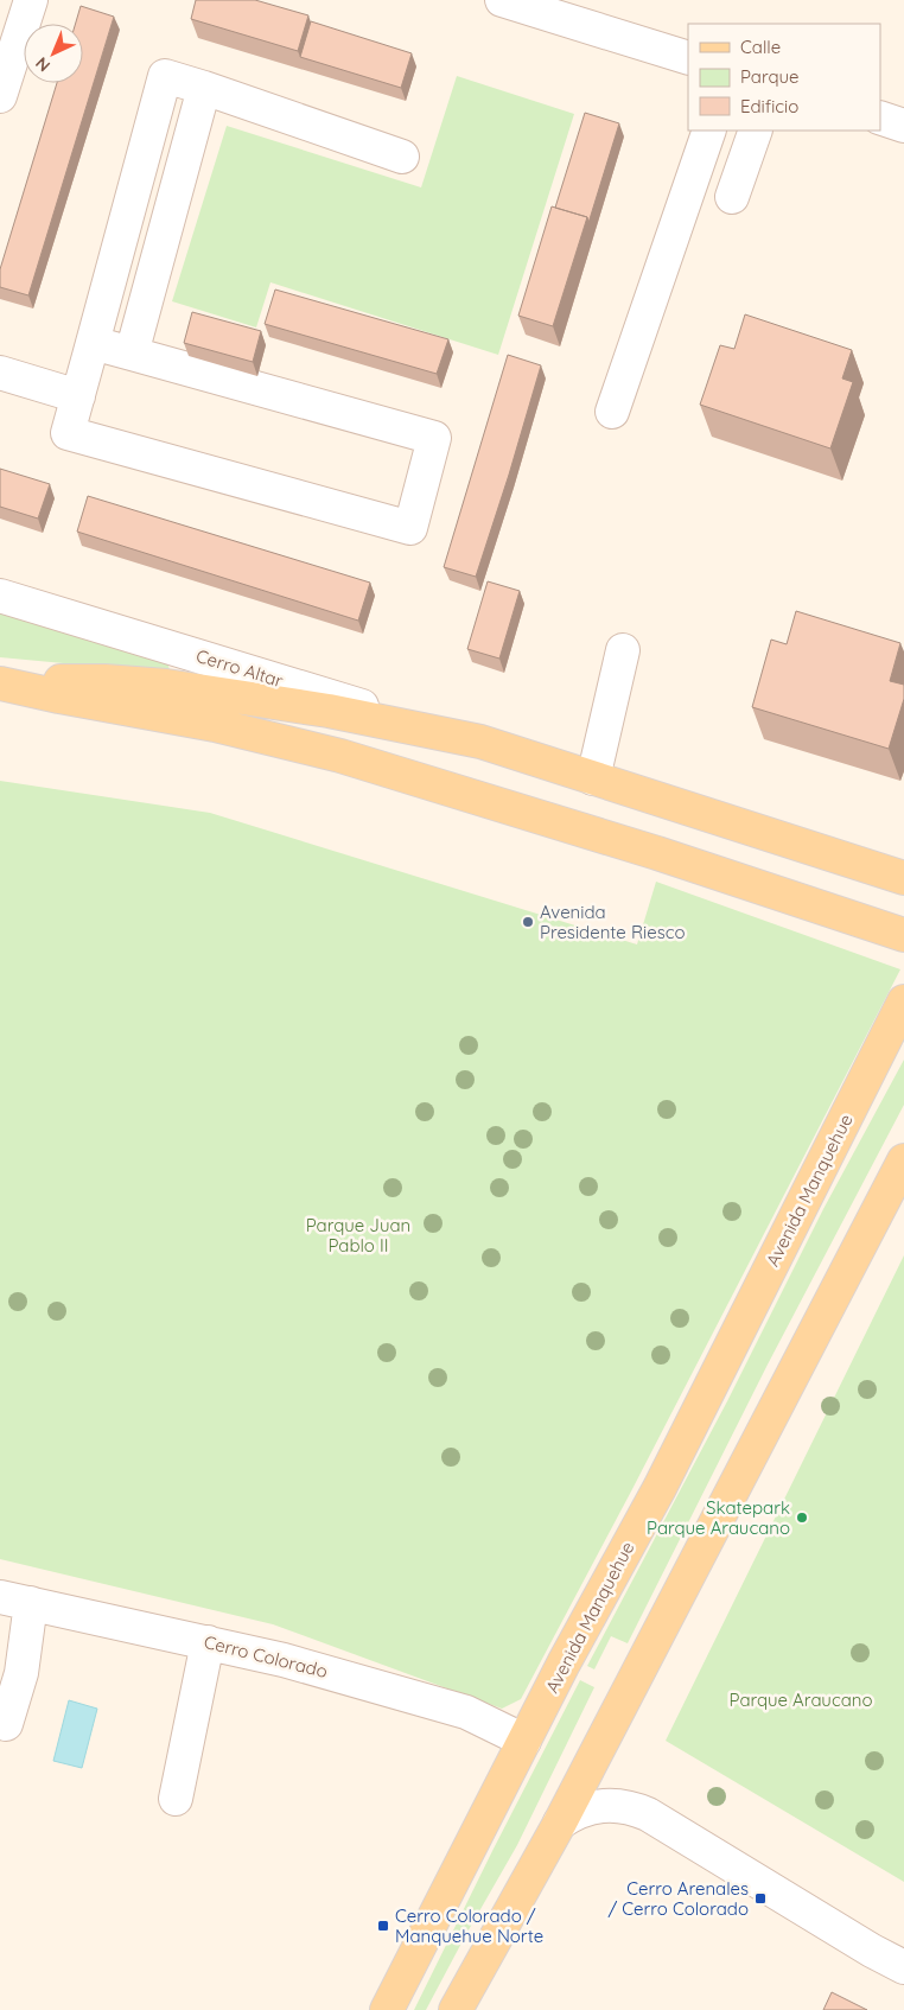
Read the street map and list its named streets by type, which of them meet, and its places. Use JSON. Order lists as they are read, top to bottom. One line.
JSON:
{"streets":{"main road":["Avenida Manquehue"],"street":["Cerro Altar","Cerro Colorado"]},"crossings":[["Avenida Manquehue","Cerro Colorado"]],"parks":["Parque Juan Pablo II","Parque Araucano"],"places":{"other":["Avenida Presidente Riesco","Skatepark Parque Araucano"],"transit":["Cerro Arenales / Cerro Colorado","Cerro Colorado / Manquehue Norte"]},"legend":["Calle","Parque","Edificio"],"north":"bottom left"}
